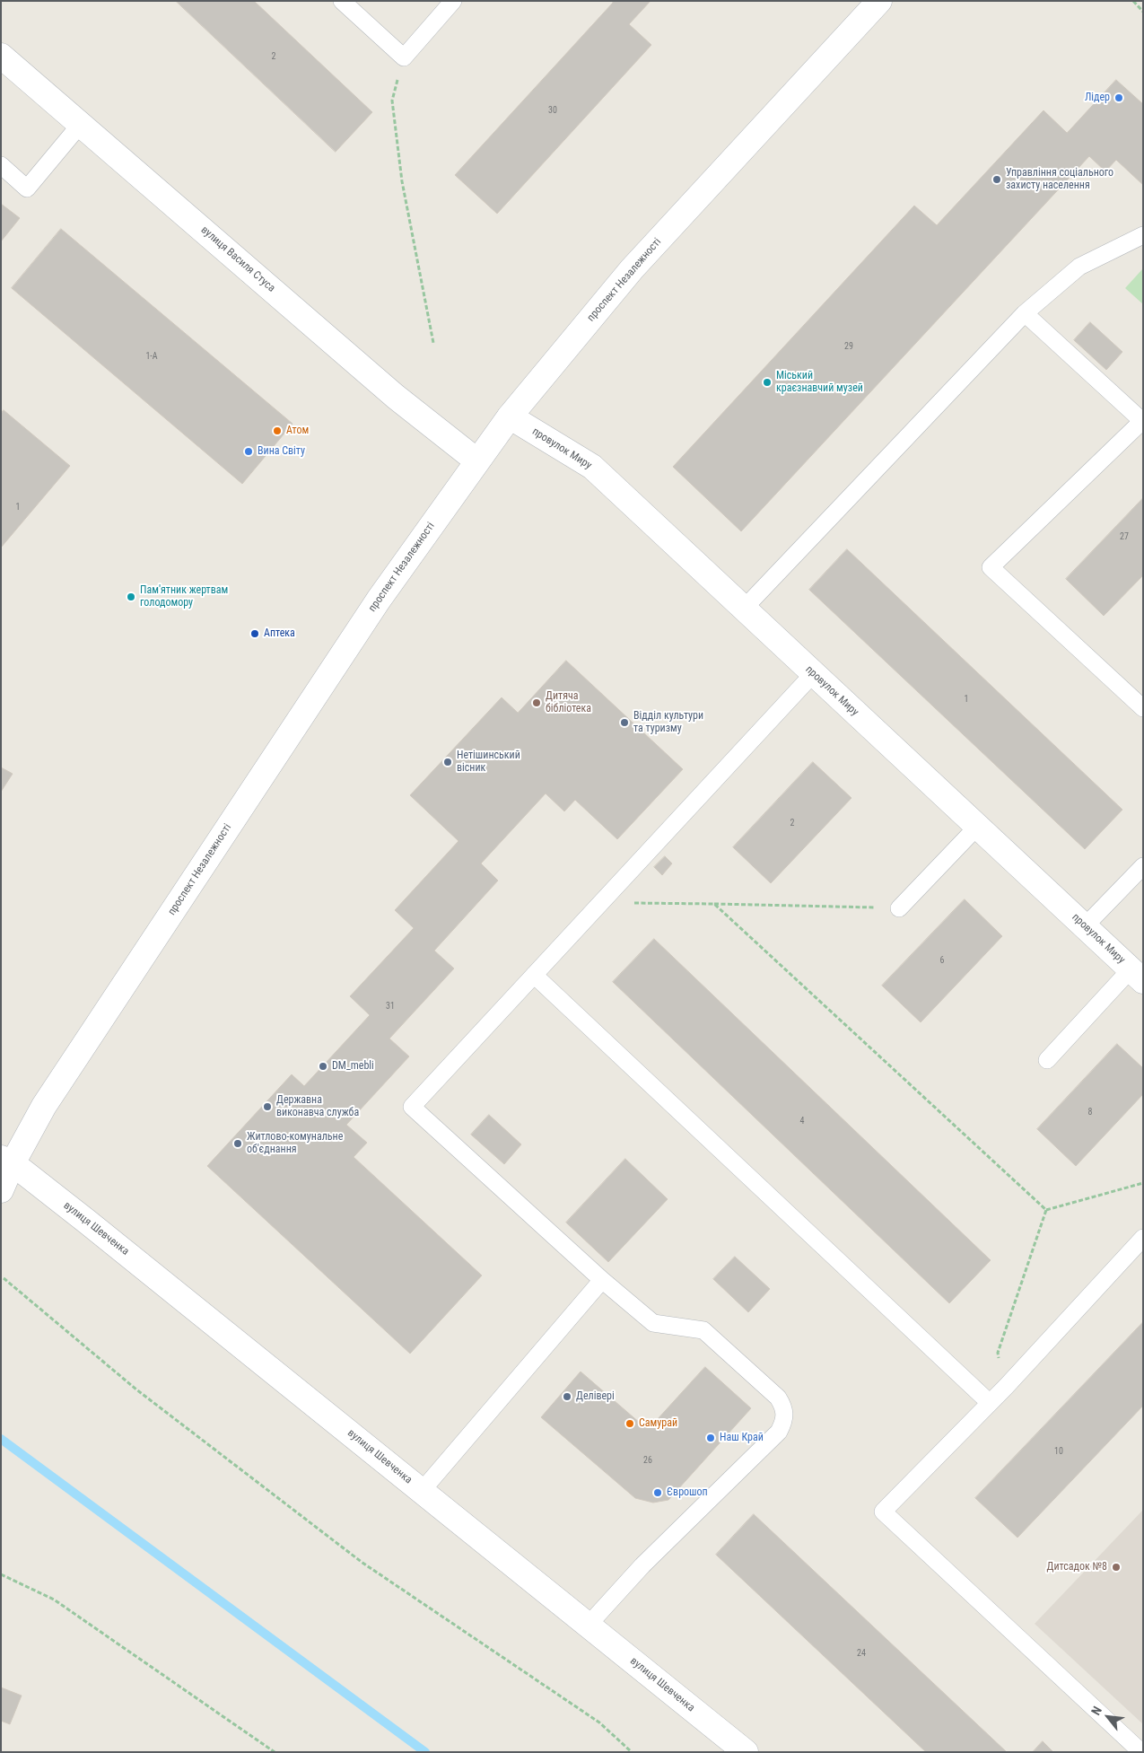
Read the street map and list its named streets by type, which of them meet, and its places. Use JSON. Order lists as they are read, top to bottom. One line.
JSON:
{"streets":{"street":["вулиця Василя Стуса","проспект Незалежності","провулок Миру","вулиця Шевченка"]},"crossings":[["вулиця Василя Стуса","проспект Незалежності"],["проспект Незалежності","провулок Миру"],["проспект Незалежності","вулиця Шевченка"]],"places":["Лідер","Управління соціального захисту населення","Міський краєзнавчий музей","Атом","Вина Світу","Пам'ятник жертвам голодомору","Аптека","Дитяча бібліотека","Відділ культури та туризму","Нетішинський вісник","DM_mebli","Державна виконавча служба","Житлово-комунальне об'єднання","Делівері","Самурай","Наш Край","Єврошоп","Дитсадок №8"],"house_numbers":["2","30","29","1-А","1","27","1","2","6","31","8","4","10","26","24"],"north":"top left"}
